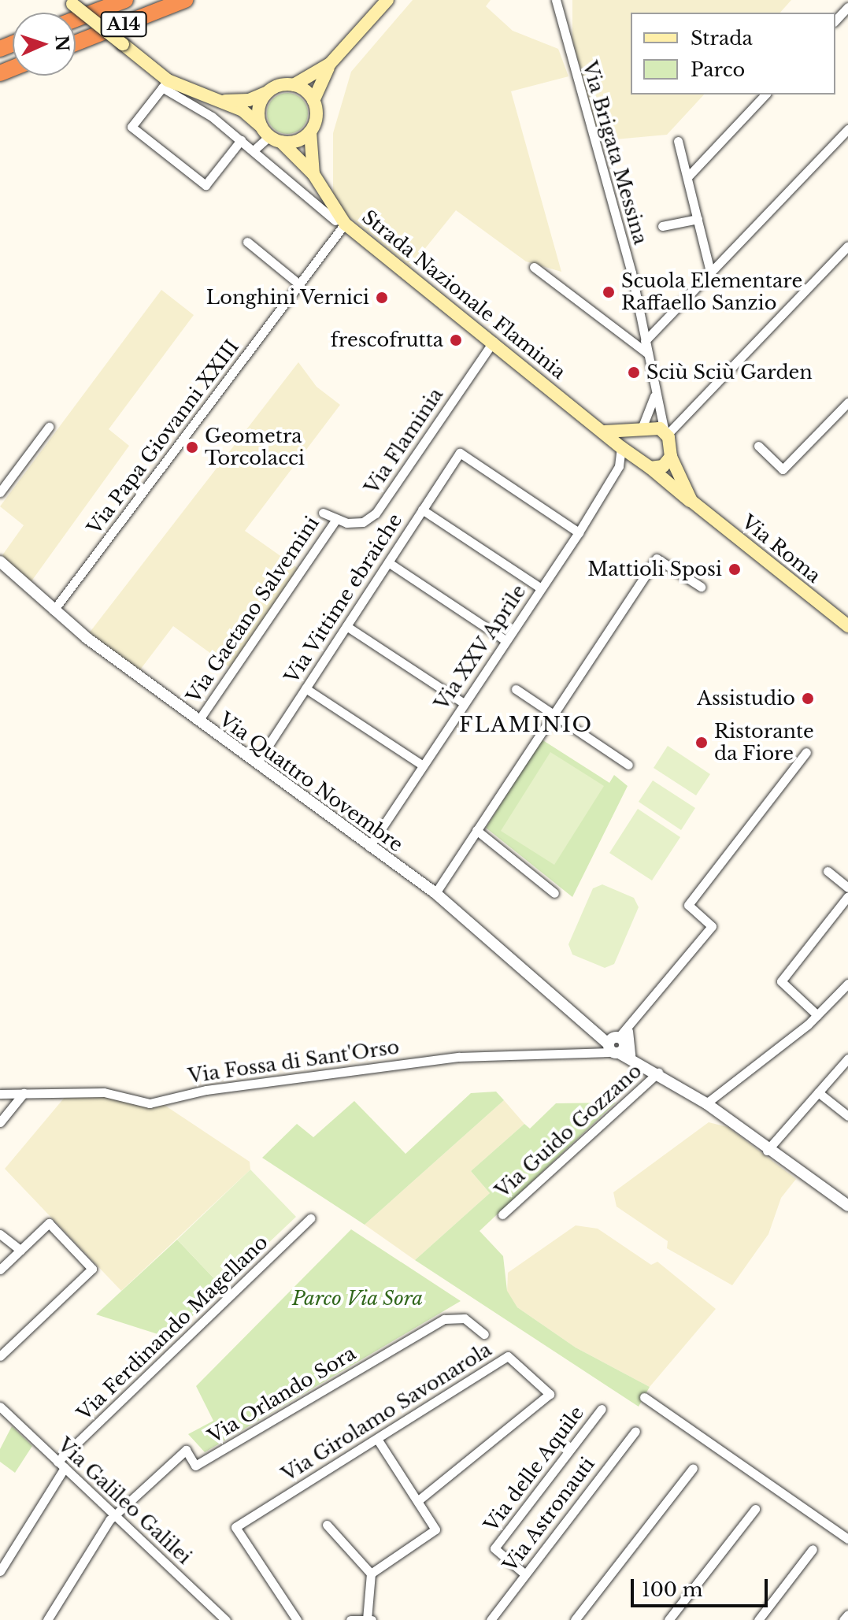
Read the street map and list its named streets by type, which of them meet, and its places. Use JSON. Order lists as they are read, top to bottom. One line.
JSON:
{"streets":{"highway":["A14"],"main road":["Strada Nazionale Flaminia","Via Roma"],"street":["Via Brigata Messina","Via Papa Giovanni XXIII","Via Flaminia","Via Vittime ebraiche","Via Gaetano Salvemini","Via XXV Aprile","Via Quattro Novembre","Via Fossa di Sant'Orso","Via Guido Gozzano","Via Ferdinando Magellano","Via Orlando Sora","Via Girolamo Savonarola","Via delle Aquile","Via Galileo Galilei","Via Astronauti"]},"crossings":[["Via Brigata Messina","Strada Nazionale Flaminia"],["Via Brigata Messina","Via Roma"],["Via Brigata Messina","Via XXV Aprile"],["Strada Nazionale Flaminia","Via Papa Giovanni XXIII"],["Strada Nazionale Flaminia","Via Flaminia"],["Strada Nazionale Flaminia","Via Roma"],["Strada Nazionale Flaminia","Via XXV Aprile"],["Via Papa Giovanni XXIII","Via Quattro Novembre"],["Via Flaminia","Via Gaetano Salvemini"],["Via Roma","Via XXV Aprile"],["Via Vittime ebraiche","Via XXV Aprile"],["Via Vittime ebraiche","Via Quattro Novembre"],["Via Gaetano Salvemini","Via Quattro Novembre"],["Via XXV Aprile","Via Quattro Novembre"],["Via Quattro Novembre","Via Fossa di Sant'Orso"],["Via Quattro Novembre","Via Guido Gozzano"],["Via Ferdinando Magellano","Via Galileo Galilei"],["Via Orlando Sora","Via Galileo Galilei"],["Via delle Aquile","Via Astronauti"]],"districts":["FLAMINIO"],"parks":["Parco Via Sora"],"places":["Scuola Elementare Raffaello Sanzio","Longhini Vernici","frescofrutta","Sciù Sciù Garden","Geometra Torcolacci","Mattioli Sposi","Assistudio","Ristorante da Fiore"],"legend":["Strada","Parco"],"scale_bar":"100 m","north":"right"}
